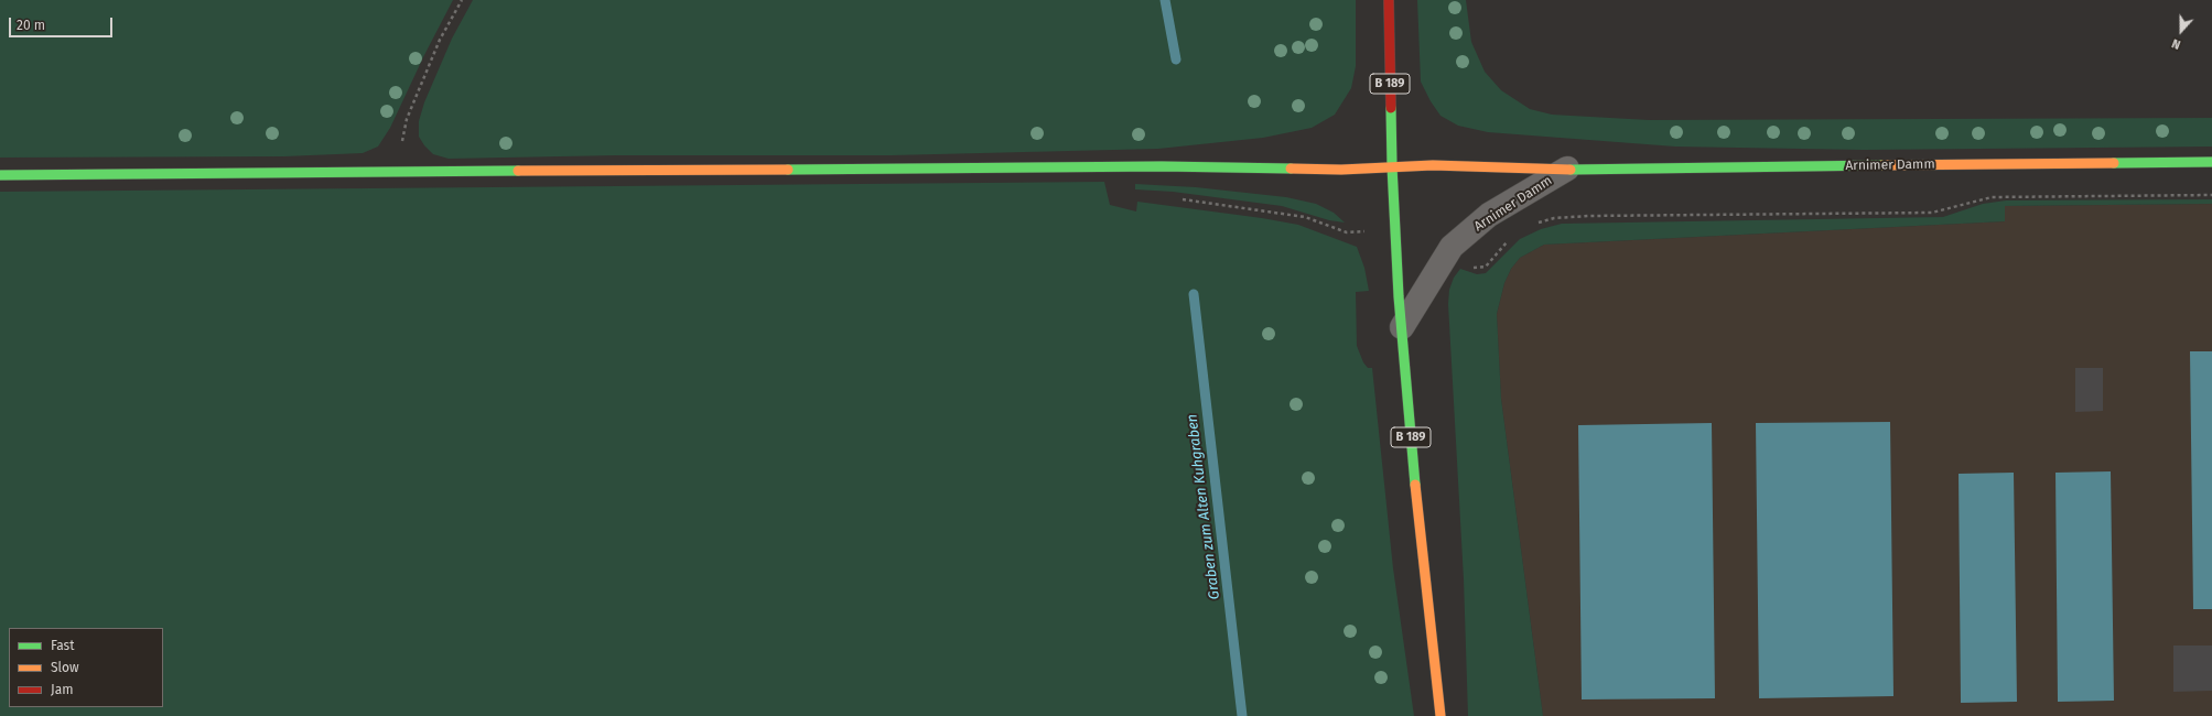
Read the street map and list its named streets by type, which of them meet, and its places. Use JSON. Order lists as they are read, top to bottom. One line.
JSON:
{"streets":{"main road":["B 189","Arnimer Damm"]},"crossings":[["B 189","Arnimer Damm"]],"water":["Graben zum Alten Kuhgraben"],"legend":["Fast","Slow","Jam"],"scale_bar":"20 m","north":"bottom"}
